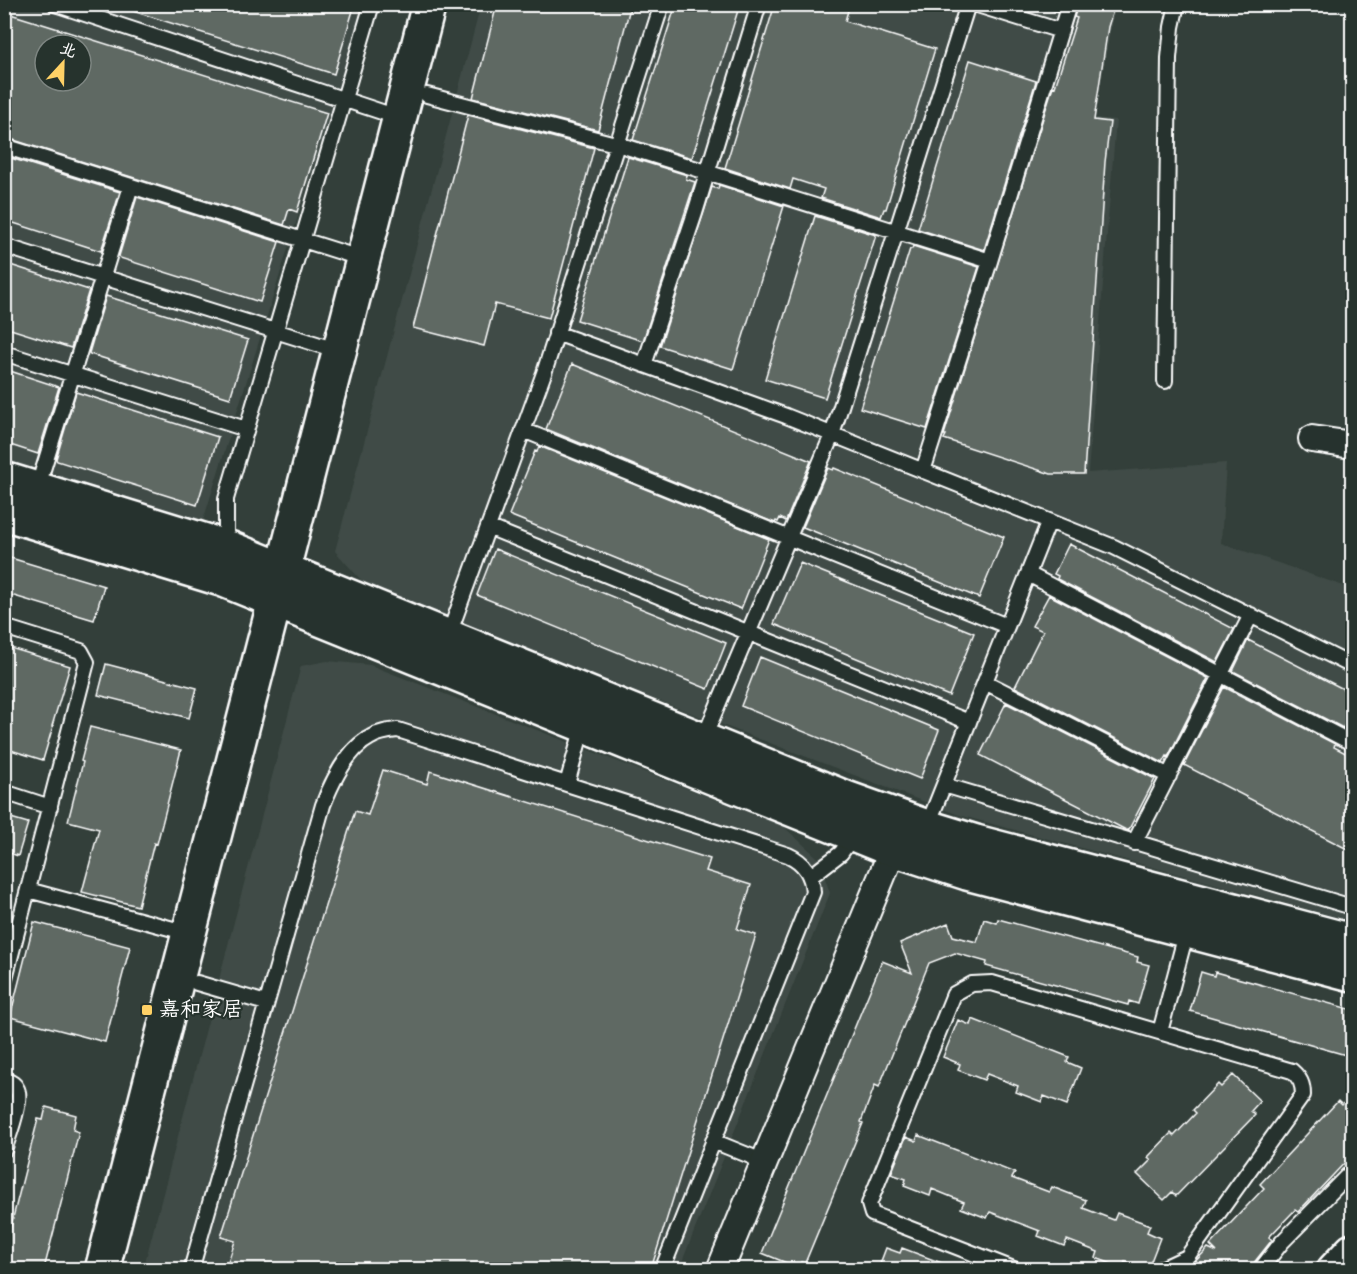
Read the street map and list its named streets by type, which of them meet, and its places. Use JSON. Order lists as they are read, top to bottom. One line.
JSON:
{"places":{"transit":["嘉和家居"]},"north":"top"}
